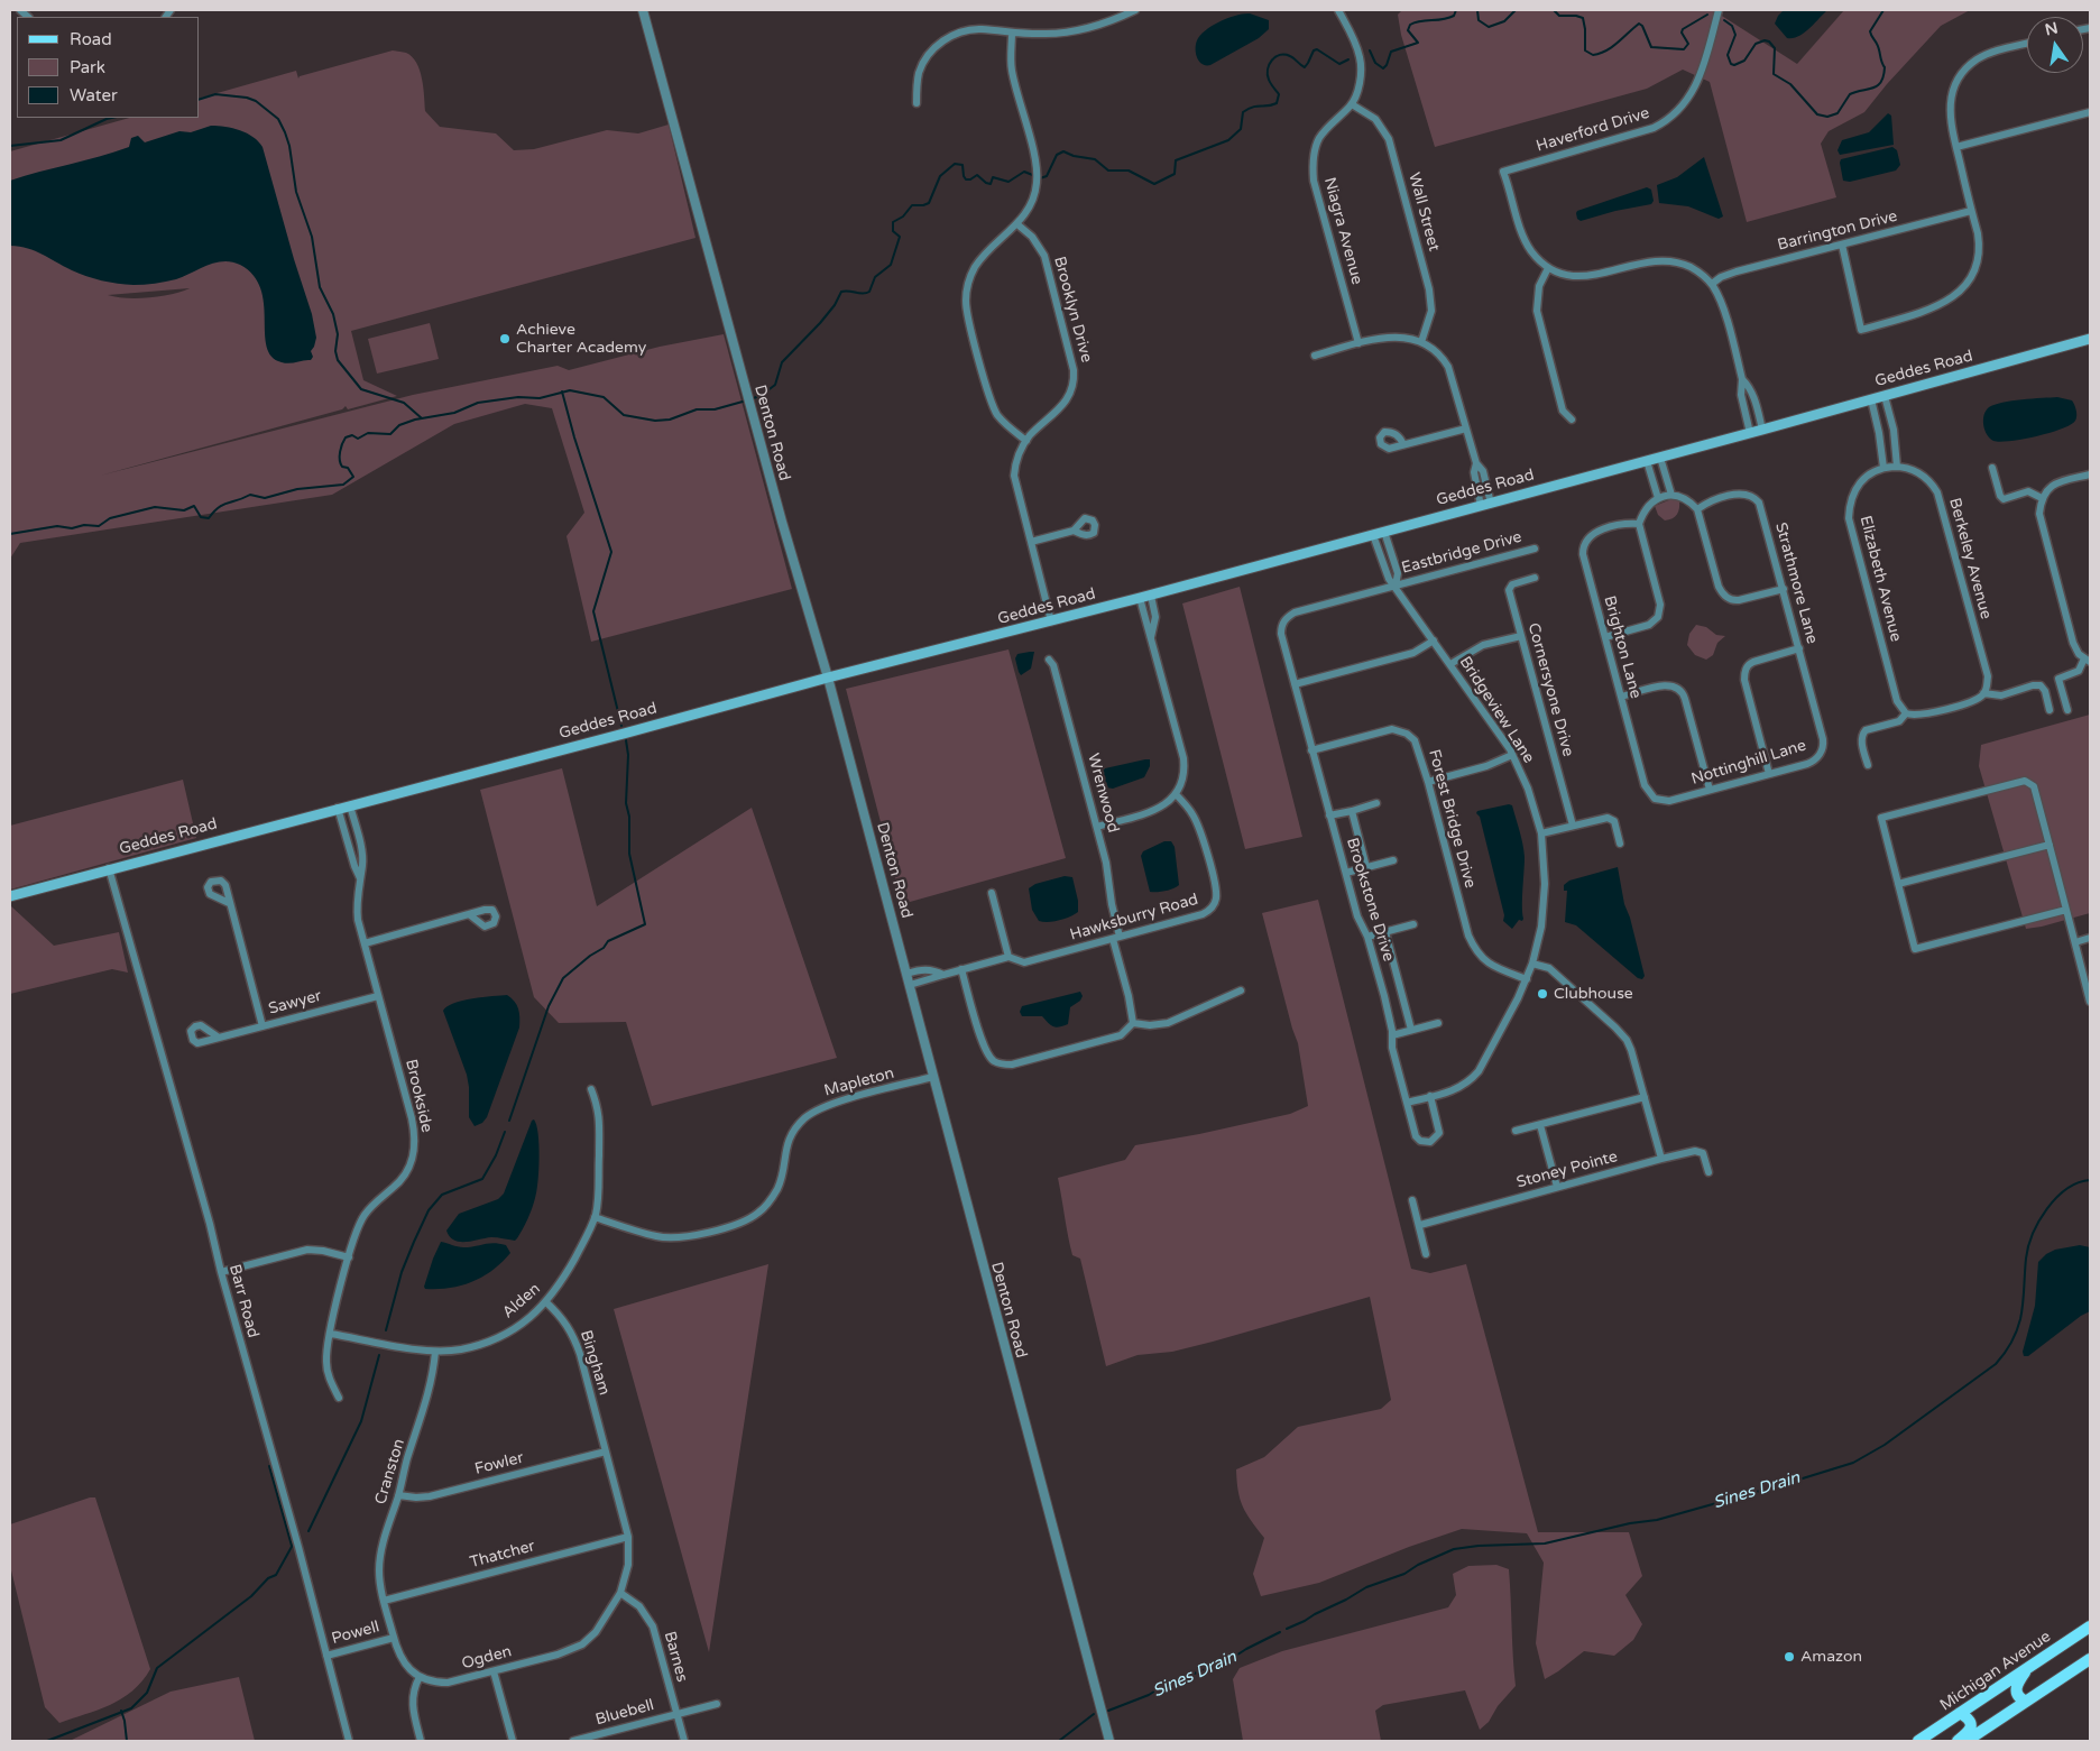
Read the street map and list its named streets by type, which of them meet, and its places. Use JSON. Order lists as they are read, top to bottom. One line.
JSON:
{"streets":{"main road":["Geddes Road","Michigan Avenue"],"street":["Haverford Drive","Wall Street","Niagra Avenue","Barrington Drive","Brooklyn Drive","Denton Road","Eastbridge Drive","Berkeley Avenue","Elizabeth Avenue","Strathmore Lane","Brighton Lane","Cornersyone Drive","Bridgeview Lane","Nottinghill Lane","Wrenwood","Forest Bridge Drive","Brookstone Drive","Hawksburry Road","Sawyer","Mapleton","Brookside","Stoney Pointe","Barr Road","Alden","Bingham","Fowler","Cranston","Thatcher","Powell","Barnes","Ogden","Bluebell"]},"crossings":[["Wall Street","Niagra Avenue"],["Brooklyn Drive","Geddes Road"],["Geddes Road","Denton Road"],["Geddes Road","Bridgeview Lane"],["Geddes Road","Brookside"],["Geddes Road","Barr Road"],["Denton Road","Hawksburry Road"],["Denton Road","Mapleton"],["Eastbridge Drive","Bridgeview Lane"],["Eastbridge Drive","Brookstone Drive"],["Berkeley Avenue","Elizabeth Avenue"],["Strathmore Lane","Nottinghill Lane"],["Brighton Lane","Nottinghill Lane"],["Bridgeview Lane","Forest Bridge Drive"],["Bridgeview Lane","Brookstone Drive"],["Wrenwood","Hawksburry Road"],["Forest Bridge Drive","Brookstone Drive"],["Sawyer","Brookside"],["Mapleton","Alden"],["Brookside","Alden"],["Barr Road","Powell"],["Alden","Bingham"],["Alden","Cranston"],["Bingham","Fowler"],["Bingham","Thatcher"],["Bingham","Ogden"],["Fowler","Cranston"],["Cranston","Thatcher"],["Thatcher","Ogden"],["Barnes","Ogden"],["Barnes","Bluebell"]],"water":["Sines Drain"],"places":["Achieve Charter Academy","Clubhouse","Amazon"],"legend":["Road","Park","Water"],"north":"top"}
